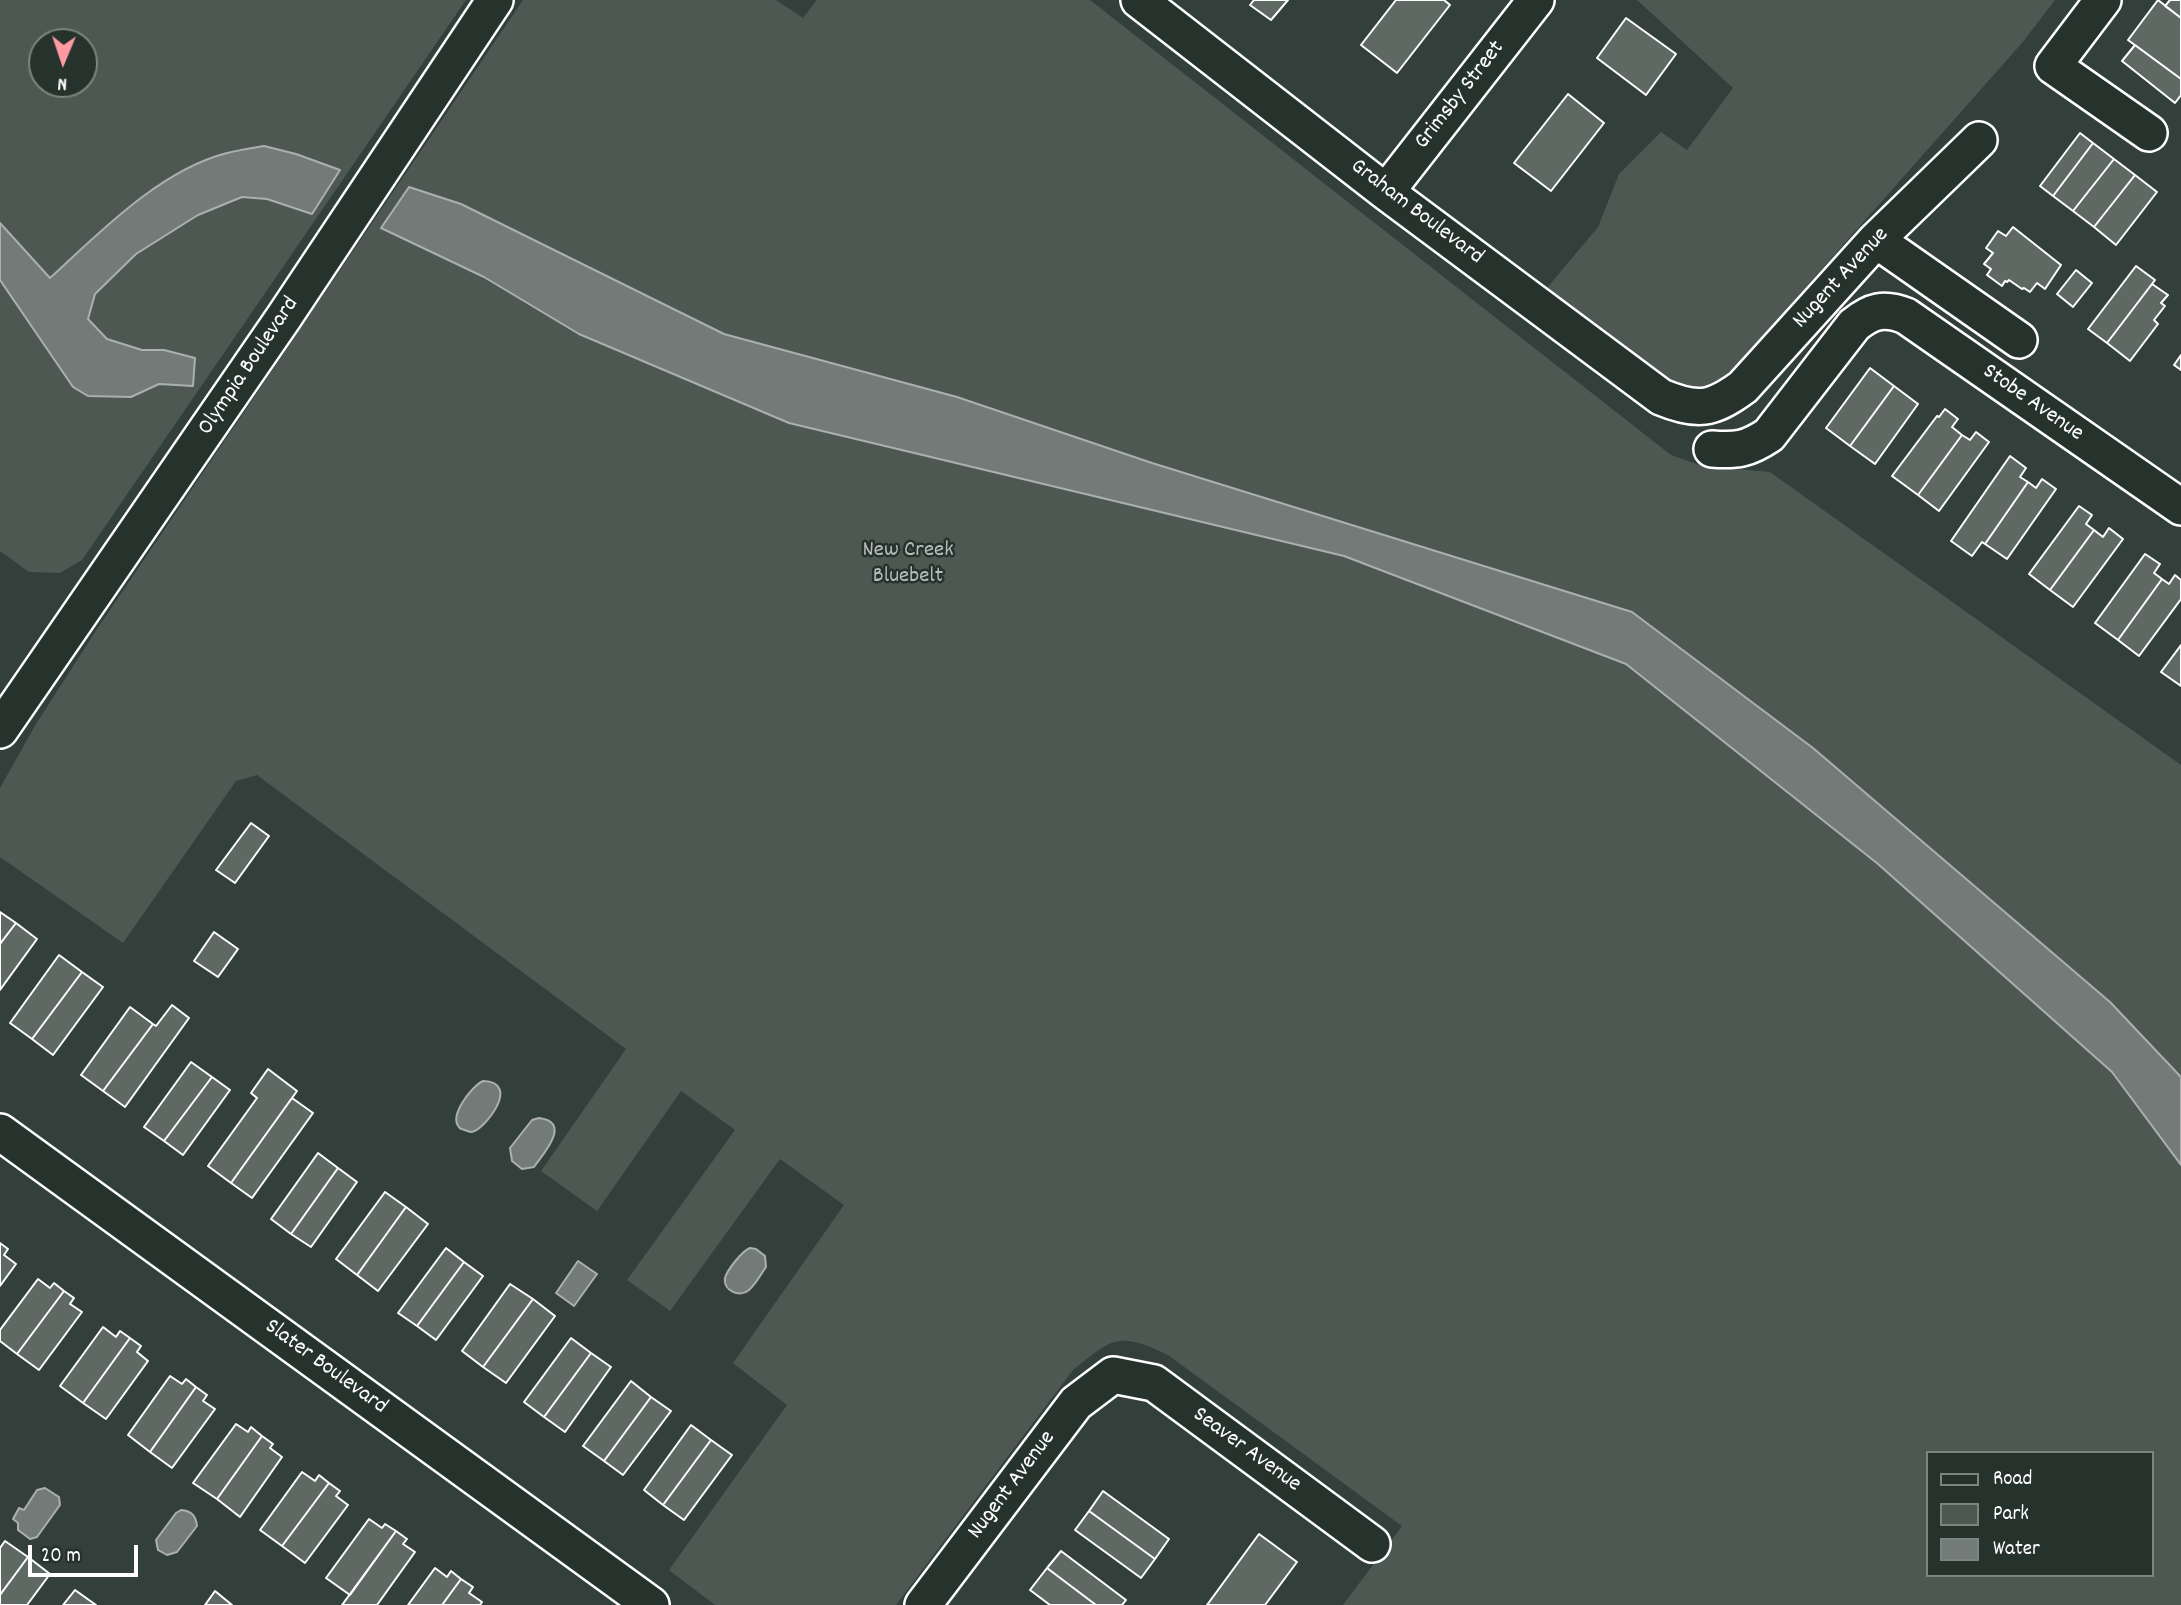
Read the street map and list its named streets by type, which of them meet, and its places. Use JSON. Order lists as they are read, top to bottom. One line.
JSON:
{"streets":{"street":["Grimsby Street","Graham Boulevard","Nugent Avenue","Olympia Boulevard","Stobe Avenue","Slater Boulevard","Seaver Avenue"]},"crossings":[["Grimsby Street","Graham Boulevard"],["Graham Boulevard","Nugent Avenue"],["Nugent Avenue","Stobe Avenue"],["Nugent Avenue","Seaver Avenue"]],"parks":["New Creek Bluebelt"],"legend":["Road","Park","Water"],"scale_bar":"20 m","north":"bottom"}
